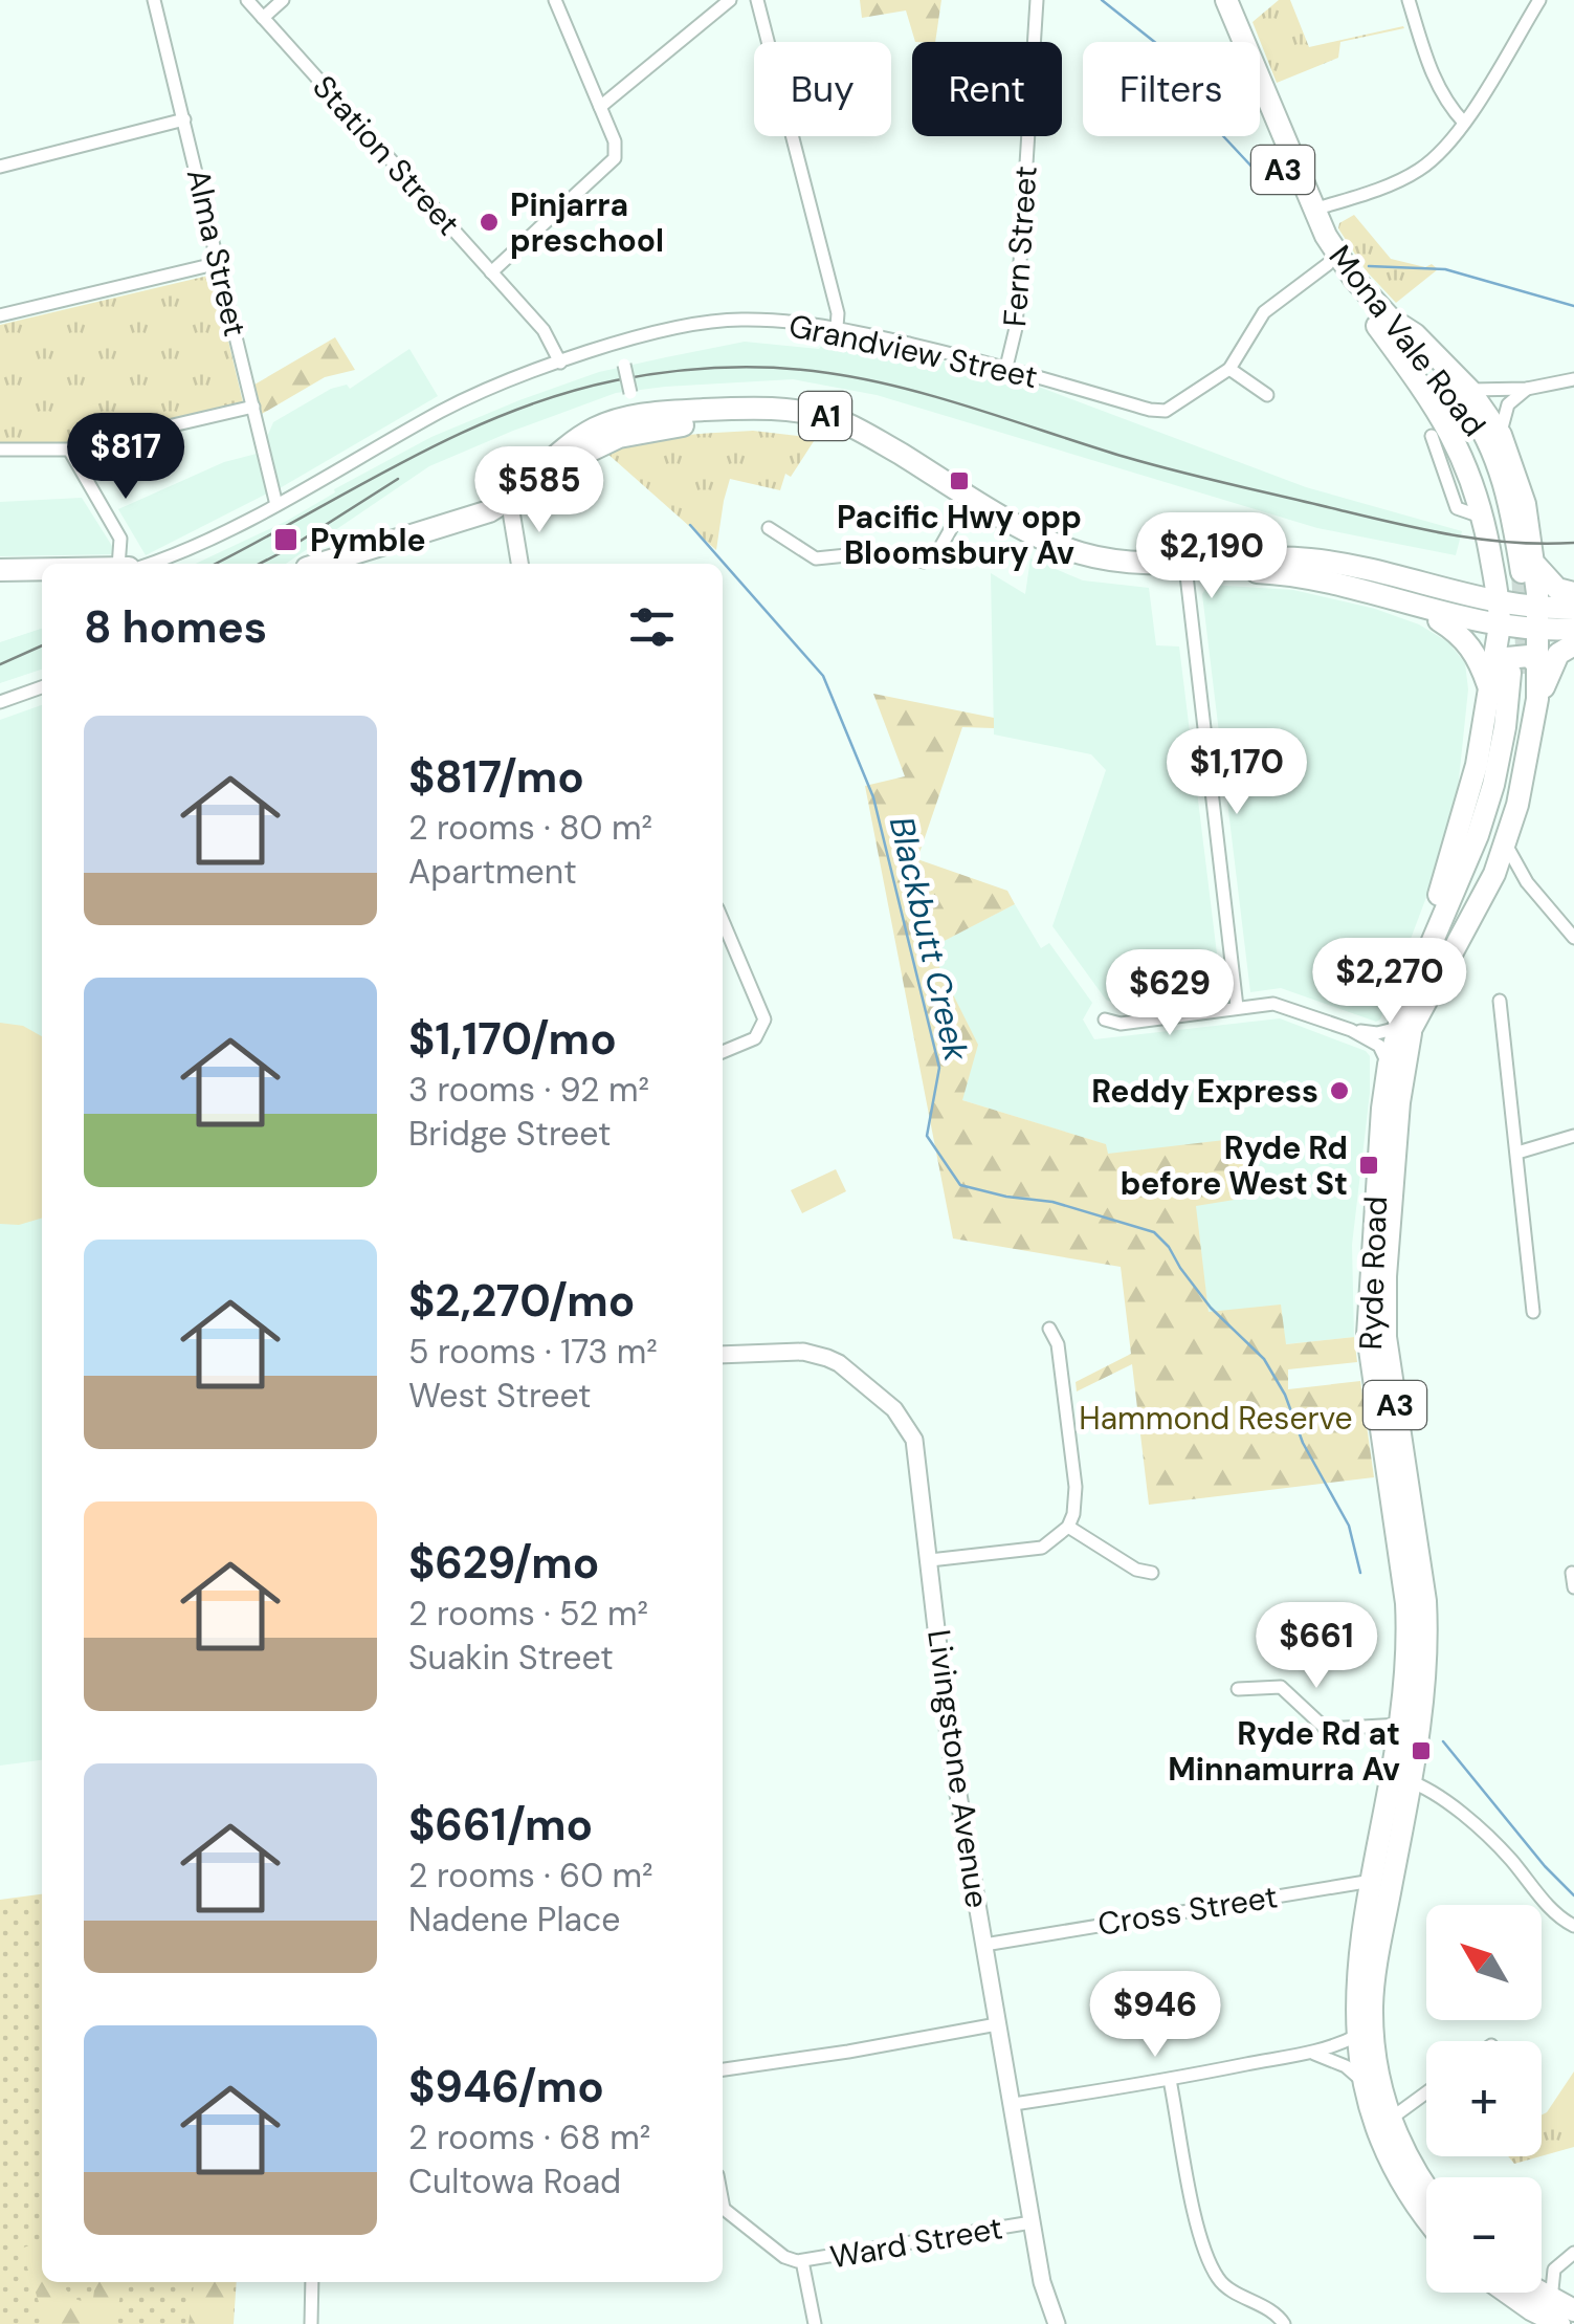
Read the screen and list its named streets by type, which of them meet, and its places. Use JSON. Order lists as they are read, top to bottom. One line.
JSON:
{"streets":{"highway":["A3","Mona Vale Road","A1","Ryde Road"],"street":["Station Street","Fern Street","Alma Street","Grandview Street","Livingstone Avenue","Cross Street","Ward Street"]},"crossings":[["Station Street","Grandview Street"],["Fern Street","Grandview Street"],["Alma Street","Grandview Street"],["Mona Vale Road","Grandview Street"],["Ryde Road","Cross Street"],["Livingstone Avenue","Cross Street"],["Livingstone Avenue","Ward Street"]],"water":["Blackbutt Creek"],"parks":["Hammond Reserve"],"places":{"other":["Pinjarra preschool","Reddy Express"],"transit":["Pacific Hwy opp Bloomsbury Av","Pymble","Ryde Rd before West St","Ryde Rd at Minnamurra Av"]},"north":"top left","page":{"chip":["Buy","Rent","Filters"],"price":["$817","$585","$2,190","$1,170","$2,270","$629","$661","$946"],"heading":"8 homes","list":[{"name":"$817/mo","note":"2 rooms · 80 m² · Apartment"},{"name":"$1,170/mo","note":"3 rooms · 92 m² · Bridge Street"},{"name":"$2,270/mo","note":"5 rooms · 173 m² · West Street"},{"name":"$629/mo","note":"2 rooms · 52 m² · Suakin Street"},{"name":"$661/mo","note":"2 rooms · 60 m² · Nadene Place"},{"name":"$946/mo","note":"2 rooms · 68 m² · Cultowa Road"}],"map_buttons":["+","−"]}}
